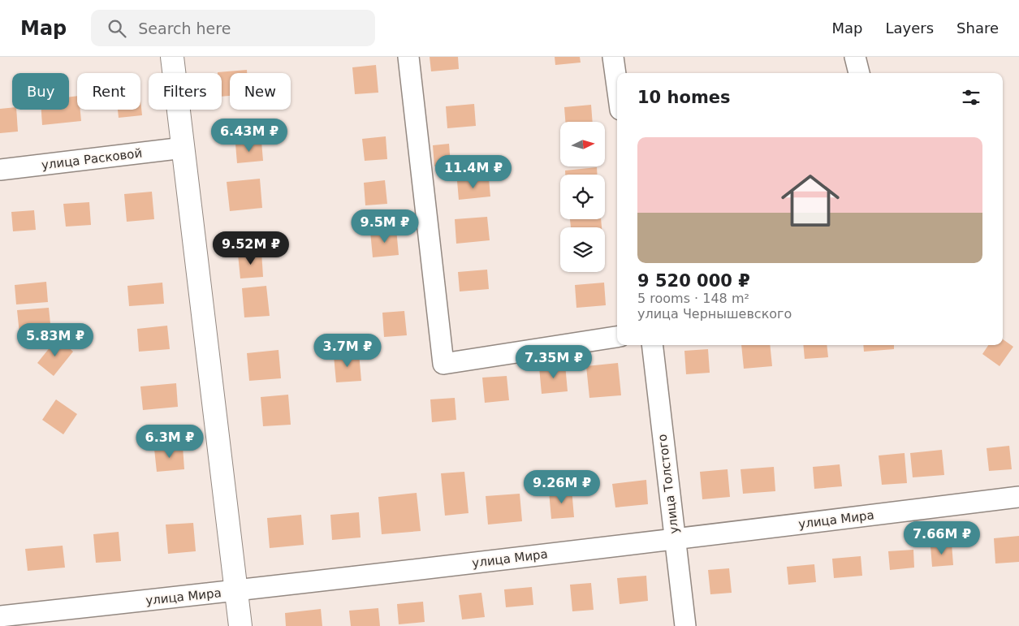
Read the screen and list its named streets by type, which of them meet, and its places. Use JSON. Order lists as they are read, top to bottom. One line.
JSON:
{"streets":{"street":["улица Расковой","улица Толстого","улица Мира"]},"crossings":[["улица Толстого","улица Мира"]],"north":"right","page":{"header":"Map","search":"Search here","nav":["Map","Layers","Share"],"chip":["Buy","Rent","Filters","New"],"heading":"10 homes","price":["6.43M ₽","11.4M ₽","9.5M ₽","9.52M ₽","5.83M ₽","3.7M ₽","7.35M ₽","6.3M ₽","9.26M ₽","7.66M ₽"],"list":[{"name":"9 520 000 ₽","note":"5 rooms · 148 m² · улица Чернышевского"}]}}
